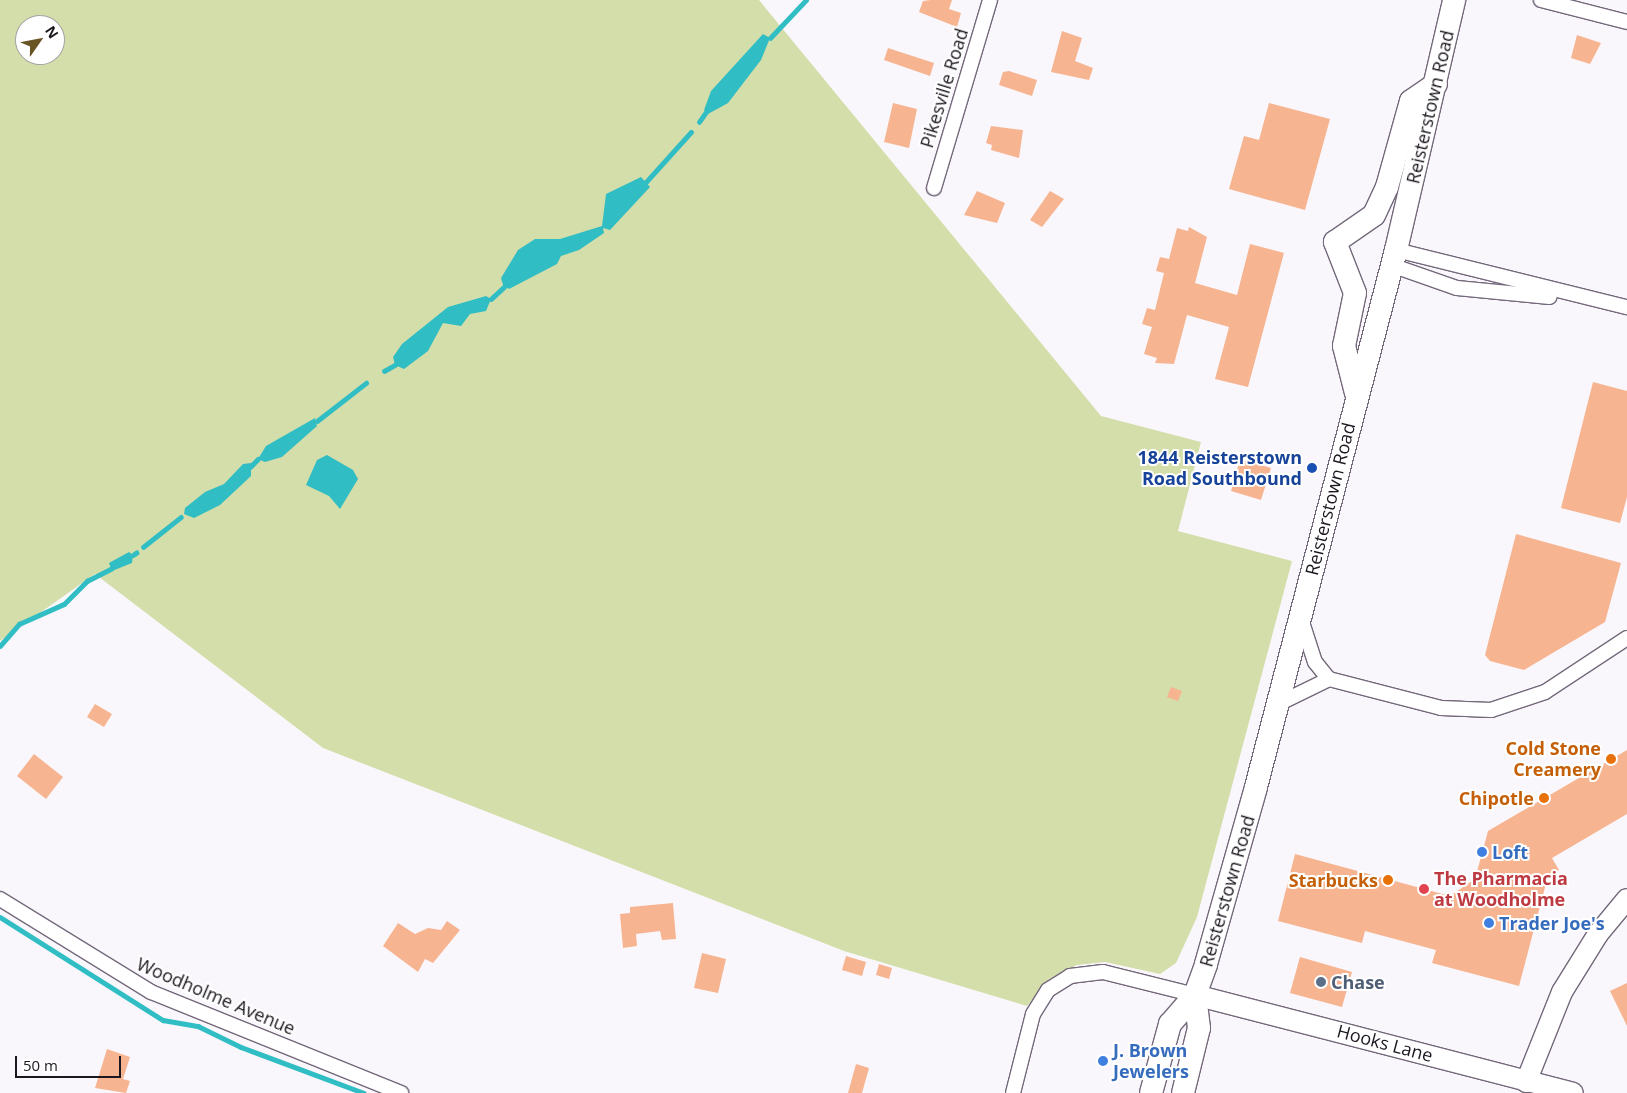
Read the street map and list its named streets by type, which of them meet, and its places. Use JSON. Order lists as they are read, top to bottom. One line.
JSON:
{"streets":{"main road":["Reisterstown Road"],"street":["Pikesville Road","Woodholme Avenue","Hooks Lane"]},"crossings":[["Reisterstown Road","Hooks Lane"]],"places":["1844 Reisterstown Road Southbound","Cold Stone Creamery","Chipotle","Loft","Starbucks","The Pharmacia at Woodholme","Trader Joe's","Chase","J. Brown Jewelers"],"scale_bar":"50 m","north":"top right"}
